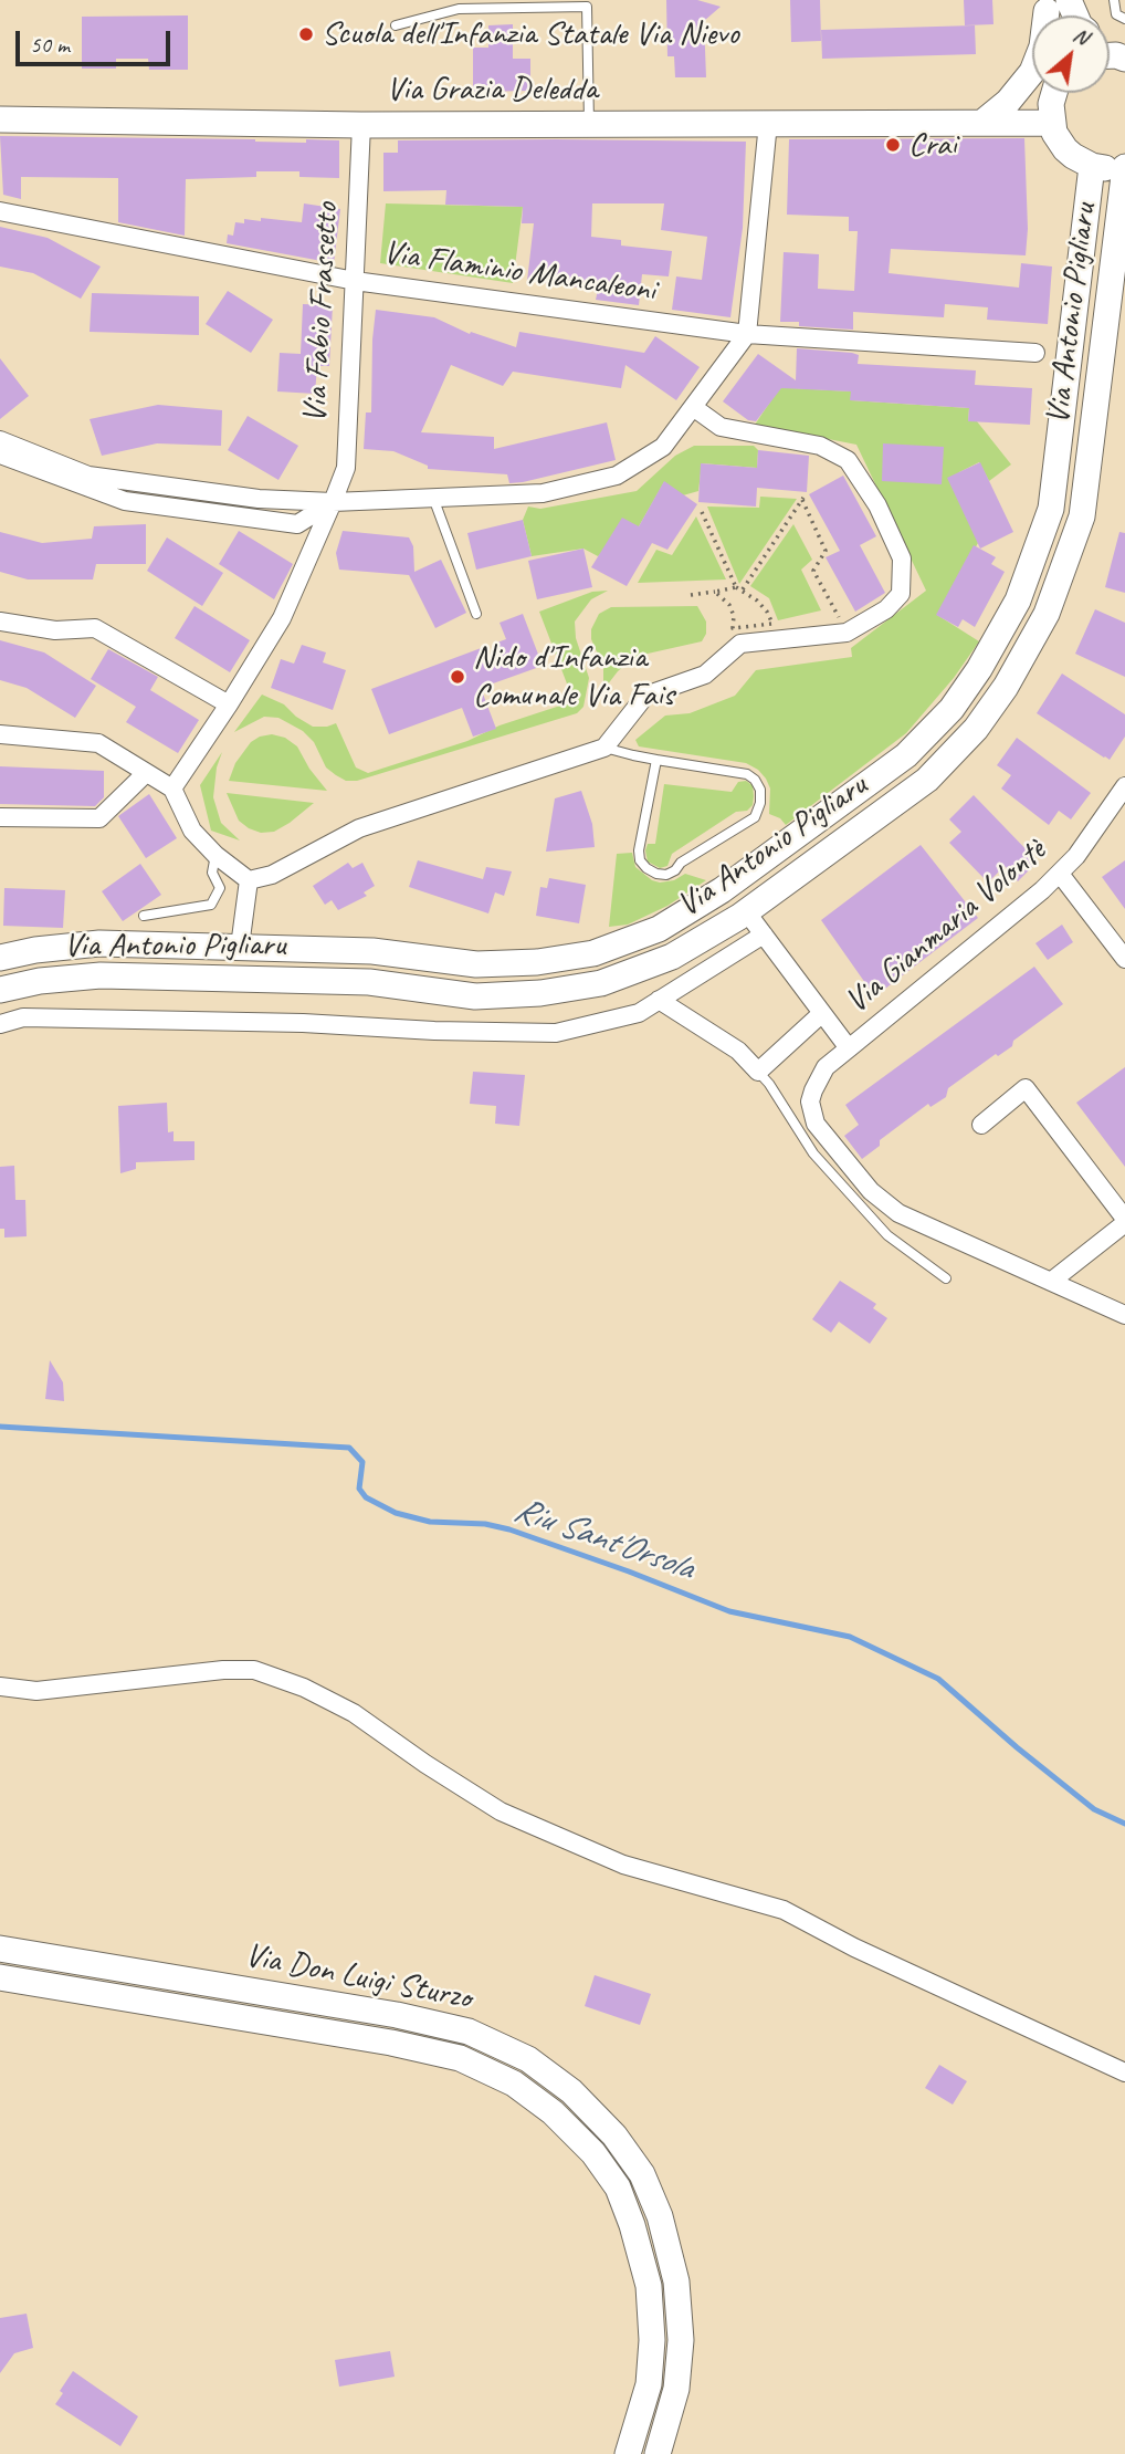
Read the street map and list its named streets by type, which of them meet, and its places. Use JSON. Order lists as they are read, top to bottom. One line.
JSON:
{"streets":{"main road":["Via Grazia Deledda","Via Antonio Pigliaru","Via Don Luigi Sturzo"],"street":["Via Flaminio Mancaleoni","Via Fabio Frassetto","Via Gianmaria Volontè"]},"crossings":[["Via Grazia Deledda","Via Fabio Frassetto"],["Via Flaminio Mancaleoni","Via Fabio Frassetto"],["Via Antonio Pigliaru","Via Gianmaria Volontè"]],"water":["Riu Sant'Orsola"],"places":["Scuola dell'Infanzia Statale Via Nievo","Crai","Nido d'Infanzia Comunale Via Fais"],"scale_bar":"50 m","north":"top right"}
